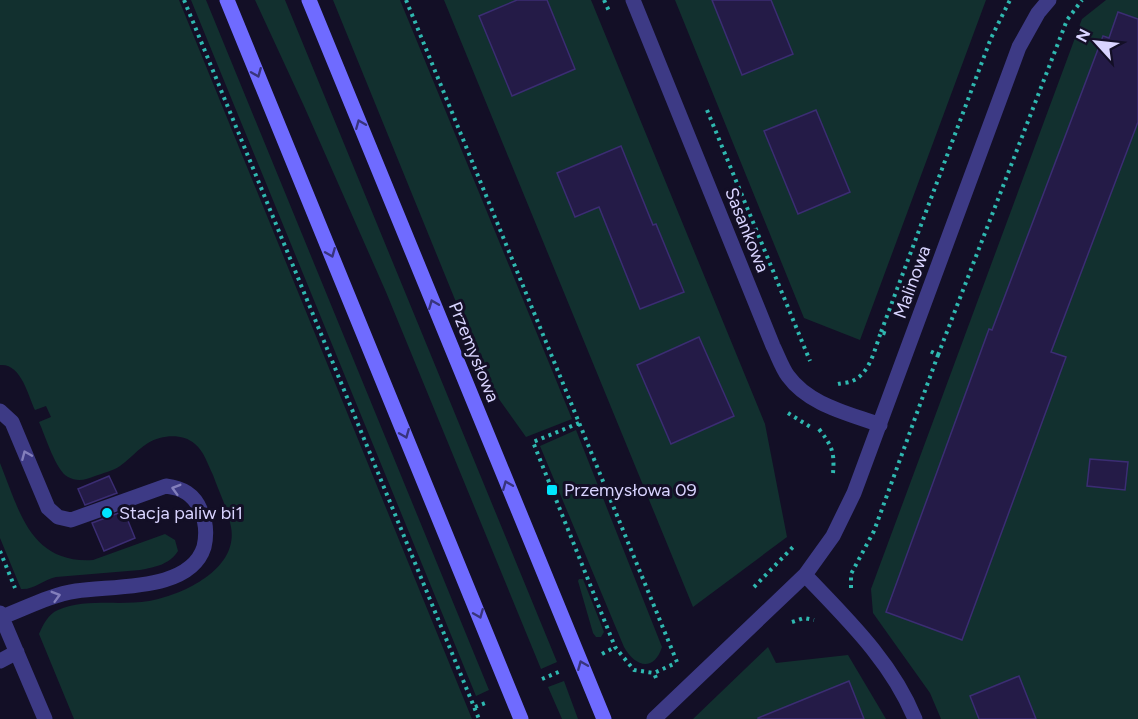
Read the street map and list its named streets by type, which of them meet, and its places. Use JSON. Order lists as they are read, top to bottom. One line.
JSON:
{"streets":{"main road":["Przemysłowa"],"street":["Sasankowa","Malinowa"]},"crossings":[["Sasankowa","Malinowa"]],"places":{"transit":["Przemysłowa 09"],"other":["Stacja paliw bi1"]},"north":"top left"}
